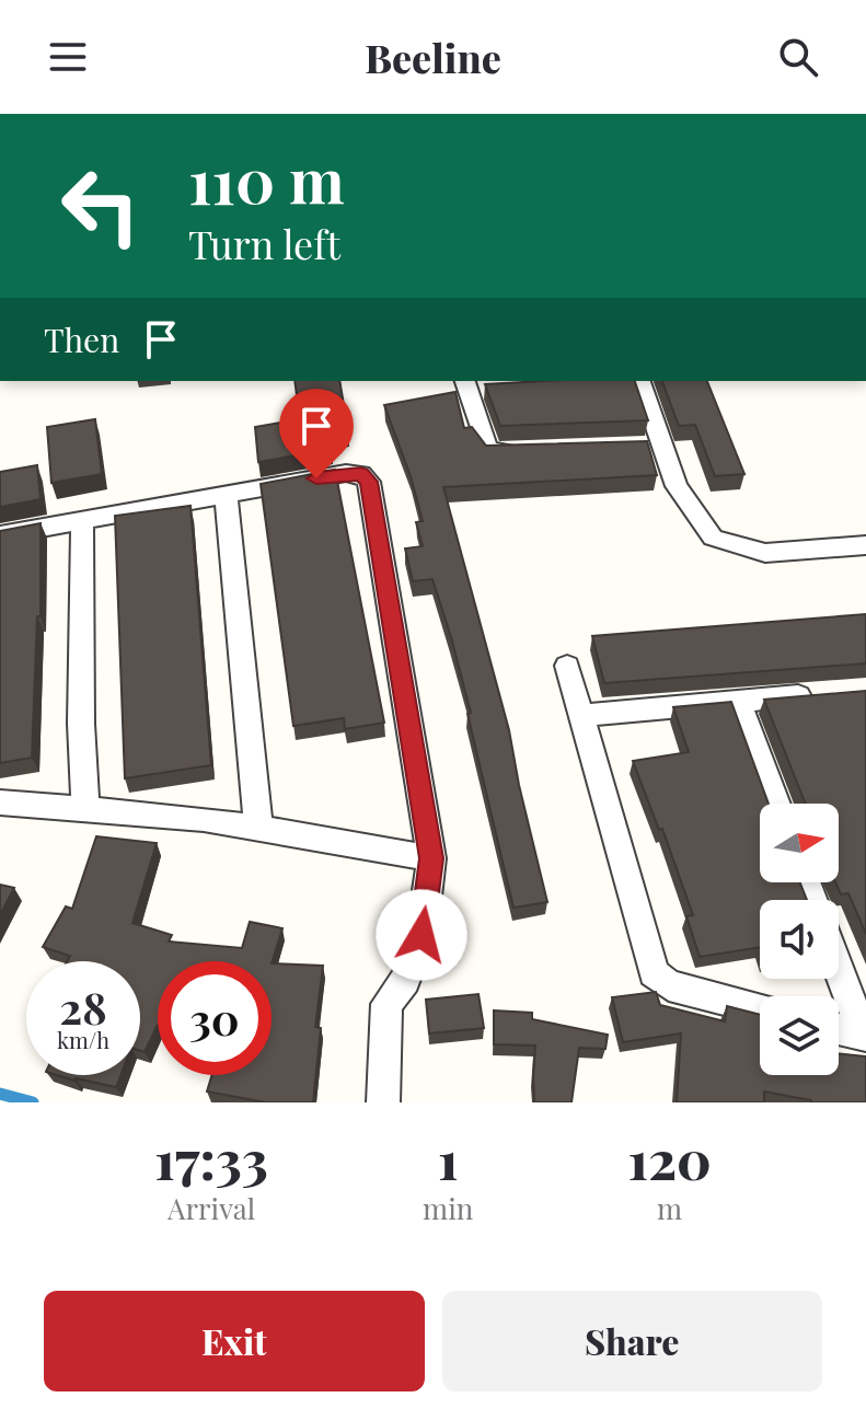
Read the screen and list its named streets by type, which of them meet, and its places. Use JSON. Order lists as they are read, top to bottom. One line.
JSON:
{"north":"right","page":{"header":"Beeline","turn":["110 m","Turn left"],"then":"Then","speed":"28 km/h","limit":"30","eta":["17:33","Arrival","1","min","120","m"],"buttons":["Exit","Share"]}}
